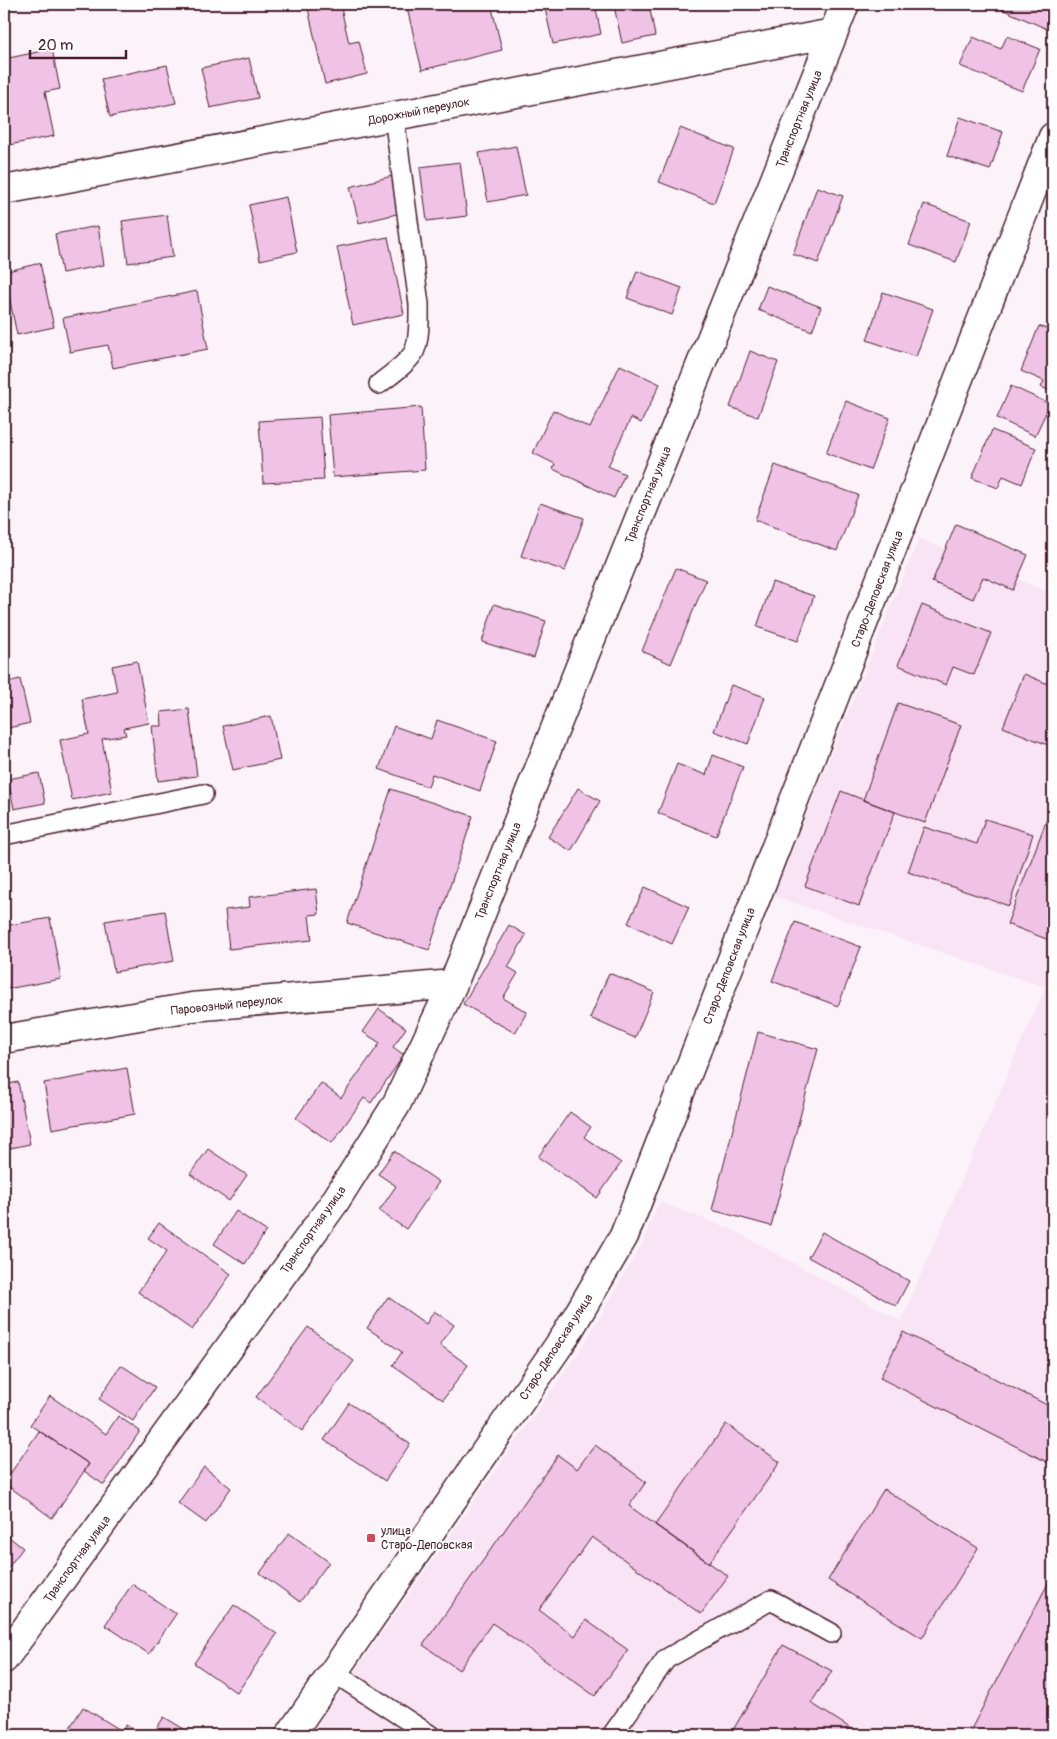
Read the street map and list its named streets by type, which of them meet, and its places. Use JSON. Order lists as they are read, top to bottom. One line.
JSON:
{"streets":{"street":["Дорожный переулок","Транспортная улица","Старо-Деповская улица","Паровозный переулок"]},"crossings":[["Дорожный переулок","Транспортная улица"],["Транспортная улица","Паровозный переулок"]],"places":{"transit":["улица Старо-Деповская"]},"scale_bar":"20 m"}
